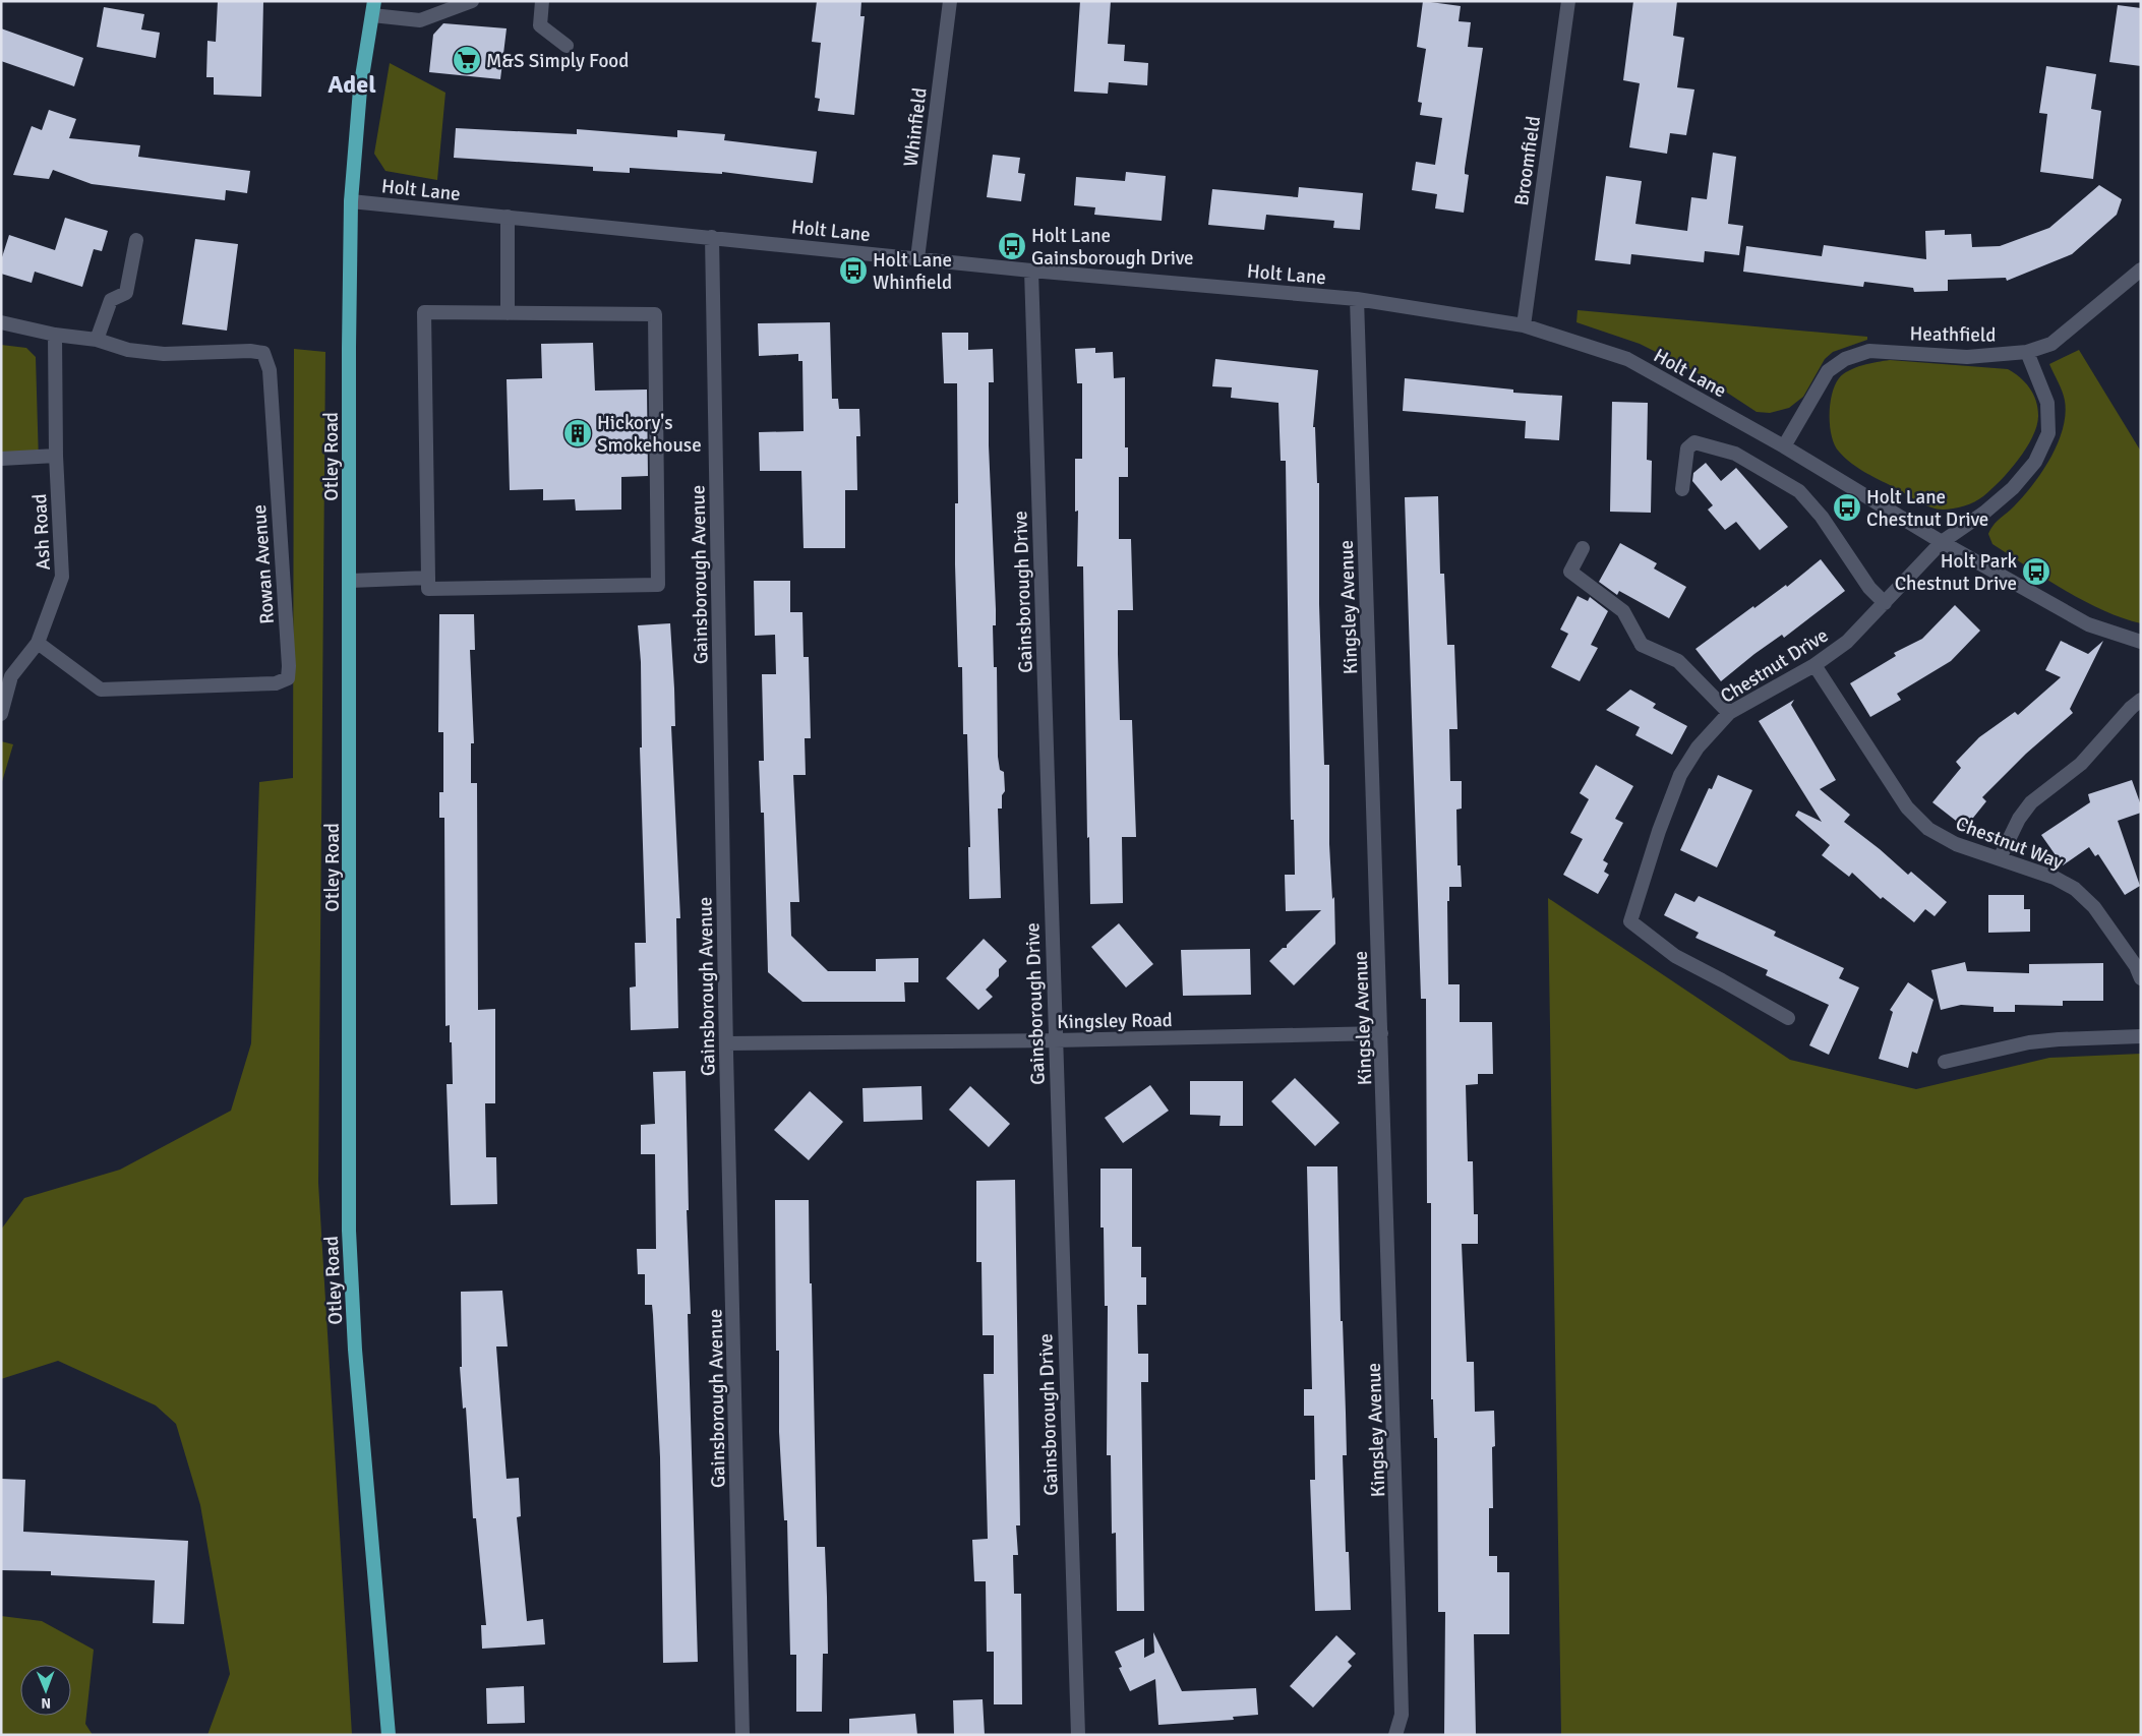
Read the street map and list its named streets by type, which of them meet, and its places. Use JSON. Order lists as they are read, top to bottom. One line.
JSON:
{"streets":{"highway":["Otley Road"],"street":["Whinfield","Broomfield","Holt Lane","Heathfield","Ash Road","Rowan Avenue","Gainsborough Avenue","Gainsborough Drive","Kingsley Avenue","Chestnut Drive","Chestnut Way","Kingsley Road"]},"crossings":[["Whinfield","Holt Lane"],["Broomfield","Holt Lane"],["Holt Lane","Heathfield"],["Holt Lane","Otley Road"],["Holt Lane","Gainsborough Avenue"],["Holt Lane","Gainsborough Drive"],["Holt Lane","Kingsley Avenue"],["Holt Lane","Chestnut Drive"],["Heathfield","Chestnut Drive"],["Ash Road","Rowan Avenue"],["Gainsborough Avenue","Kingsley Road"],["Gainsborough Drive","Kingsley Road"],["Kingsley Avenue","Kingsley Road"],["Chestnut Drive","Chestnut Way"]],"districts":["Adel"],"places":{"supermarket":["M&S Simply Food"],"bus stop":["Holt Lane Gainsborough Drive","Holt Lane Whinfield","Holt Lane Chestnut Drive","Holt Park Chestnut Drive"],"building":["Hickory's Smokehouse"]},"north":"bottom"}
